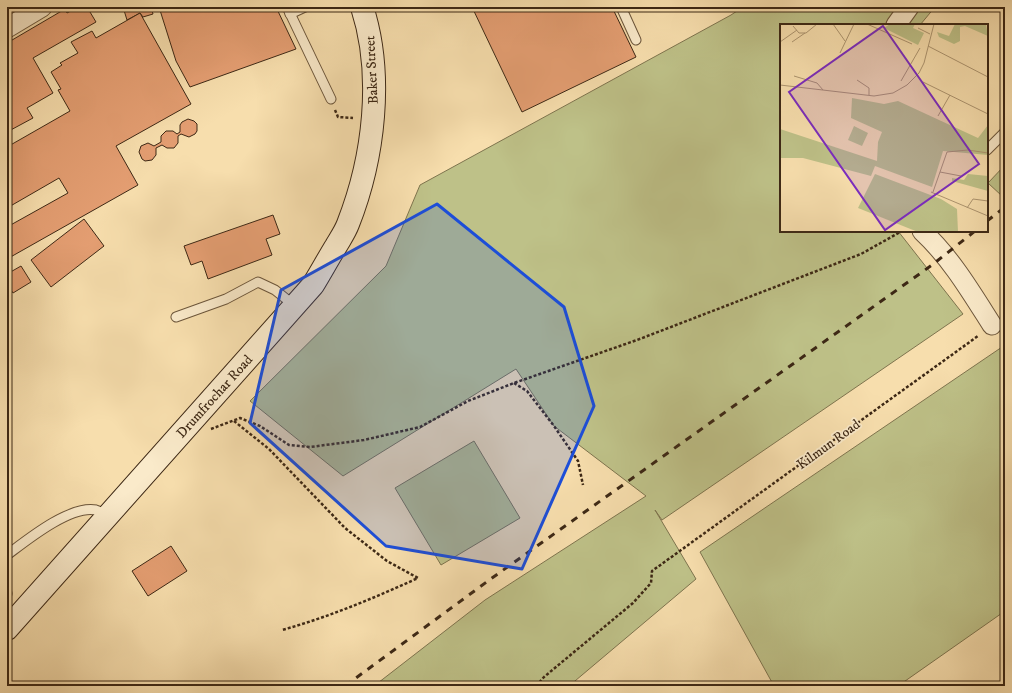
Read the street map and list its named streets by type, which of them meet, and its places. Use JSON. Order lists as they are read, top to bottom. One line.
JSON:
{"streets":{"main road":["Baker Street","Drumfrochar Road"],"path":["Kilmun Road"]},"crossings":[["Baker Street","Drumfrochar Road"]]}
